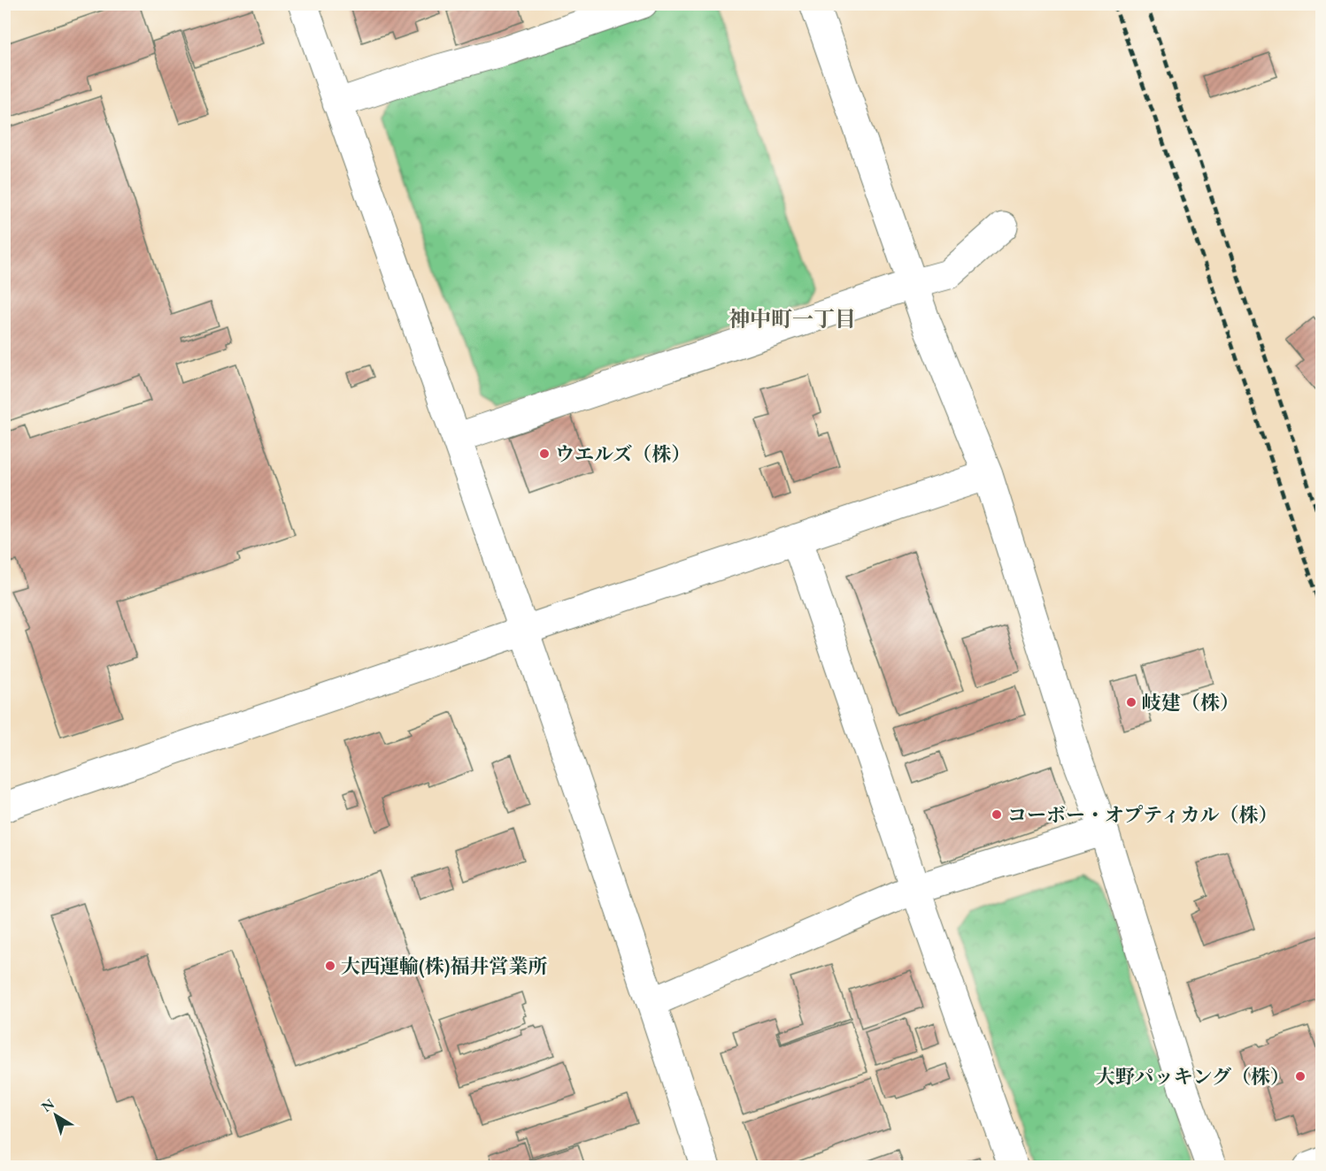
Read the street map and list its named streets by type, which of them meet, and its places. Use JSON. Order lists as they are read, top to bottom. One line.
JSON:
{"districts":["神中町一丁目"],"places":["ウエルズ（株）","岐建（株）","コーボー・オプティカル（株）","大西運輸(株)福井営業所","大野パッキング（株）"],"north":"top left"}
